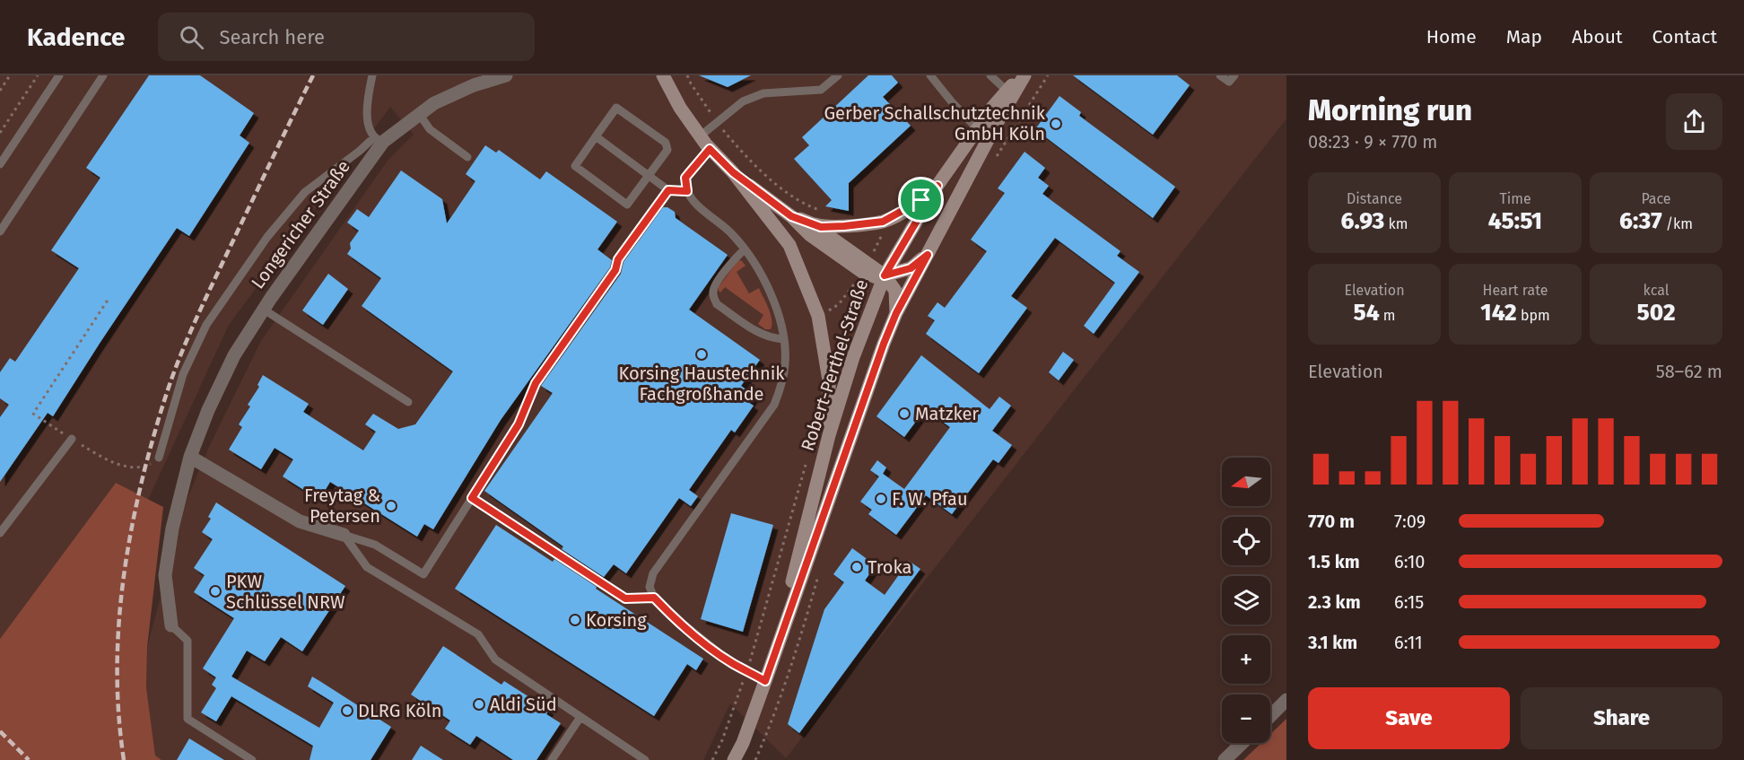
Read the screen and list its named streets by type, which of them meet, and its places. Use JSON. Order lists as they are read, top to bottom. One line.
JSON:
{"streets":{"street":["Longericher Straße","Robert-Perthel-Straße"]},"places":["Gerber Schallschutztechnik GmbH Köln","Korsing Haustechnik Fachgroßhande","Matzker","F. W. Pfau","Freytag & Petersen","Troka","PKW Schlüssel NRW","Korsing","Aldi Süd","DLRG Köln"],"north":"left","page":{"header":"Kadence","search":"Search here","nav":["Home","Map","About","Contact"],"heading":["Morning run","08:23 · 9 × 770 m"],"stats":[["Distance","6.93 km"],["Time","45:51"],["Pace","6:37 /km"],["Elevation","54 m"],["Heart rate","142 bpm"],["kcal","502"]],"chart":["Elevation","58–62 m"],"map_buttons":["+","−"],"list":[{"name":"770 m","note":"7:09"},{"name":"1.5 km","note":"6:10"},{"name":"2.3 km","note":"6:15"},{"name":"3.1 km","note":"6:11"}],"buttons":["Save","Share"]}}
